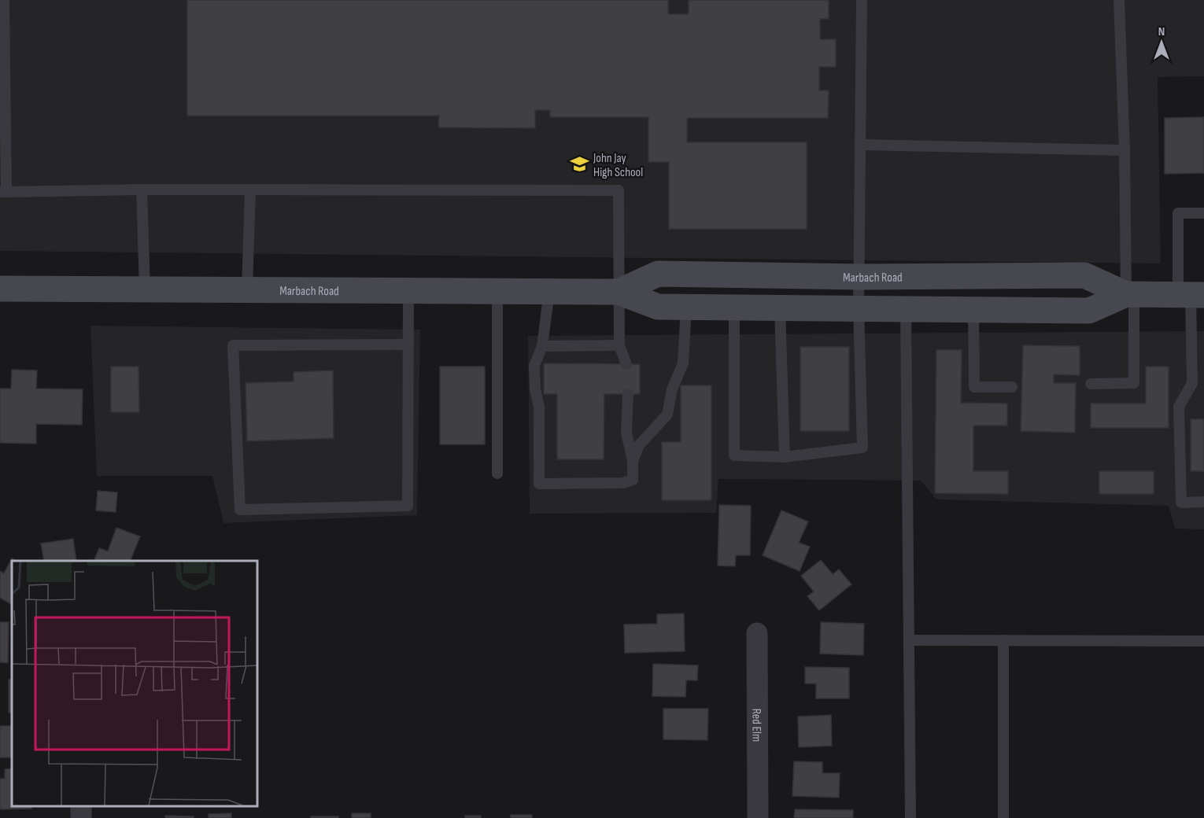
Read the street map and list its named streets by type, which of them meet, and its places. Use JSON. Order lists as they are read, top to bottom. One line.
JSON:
{"streets":{"main road":["Marbach Road"],"street":["Red Elm"]},"places":{"school or university":["John Jay High School"]},"north":"top"}
